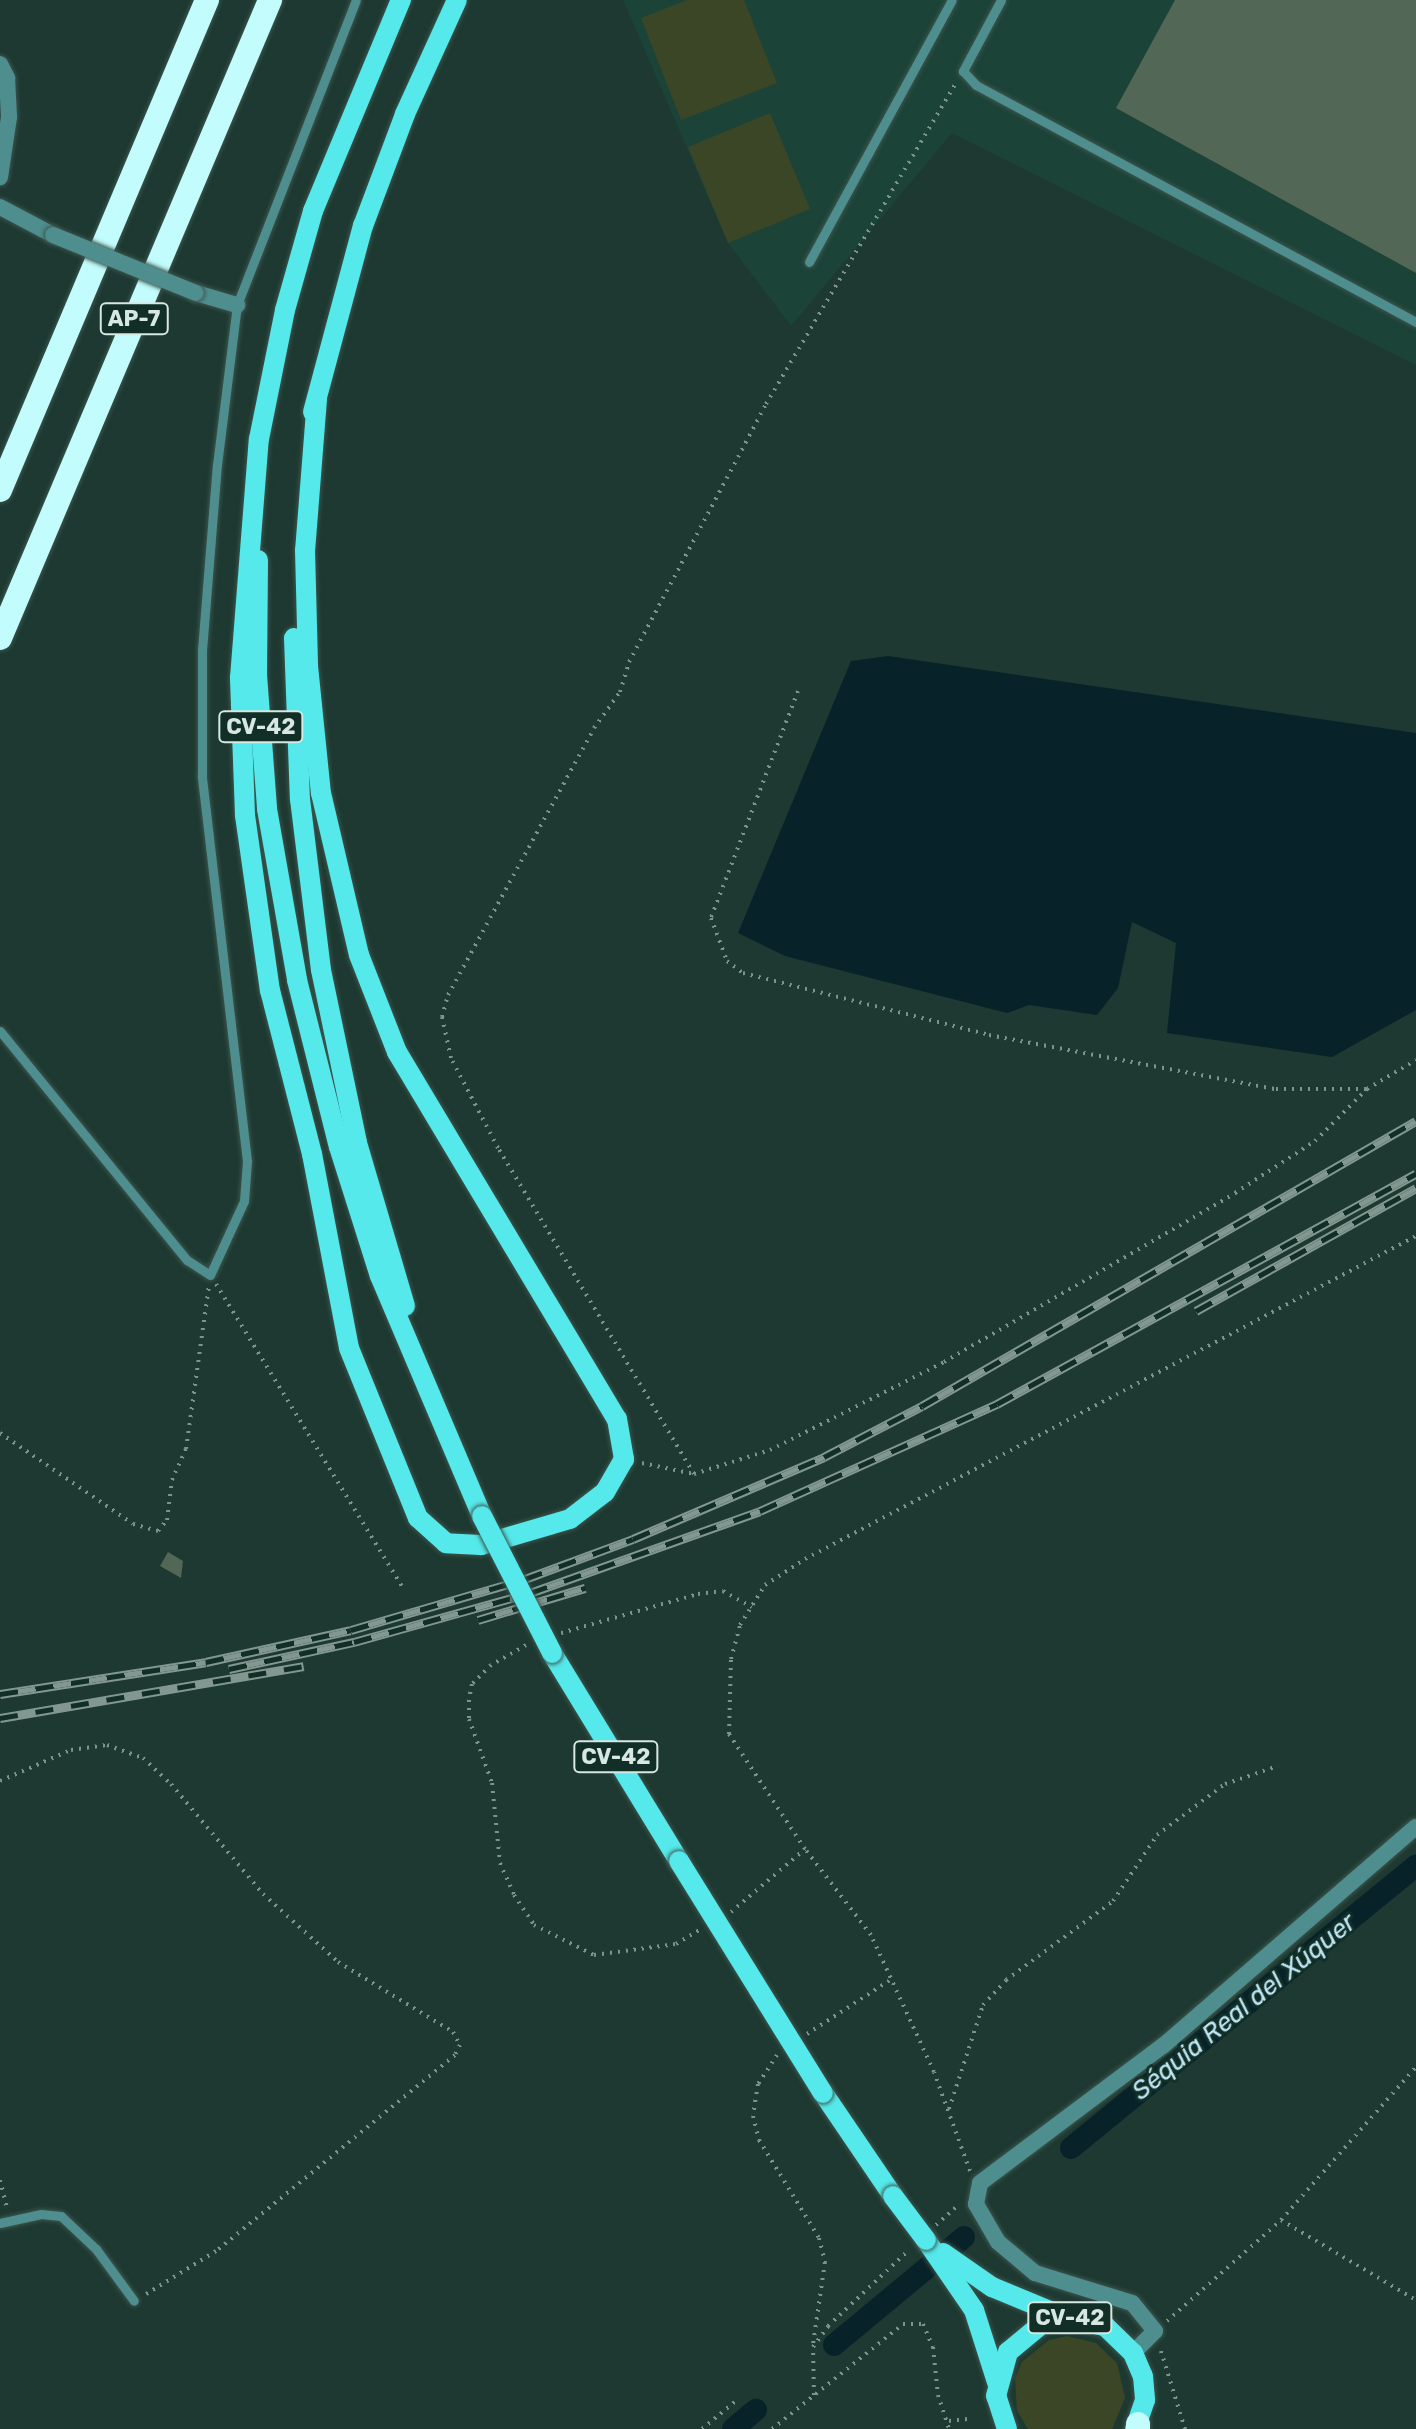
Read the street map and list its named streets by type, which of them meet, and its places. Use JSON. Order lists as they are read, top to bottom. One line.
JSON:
{"streets":{"highway":["AP-7"],"main road":["CV-42"]},"water":["Séquia Real del Xúquer"]}
